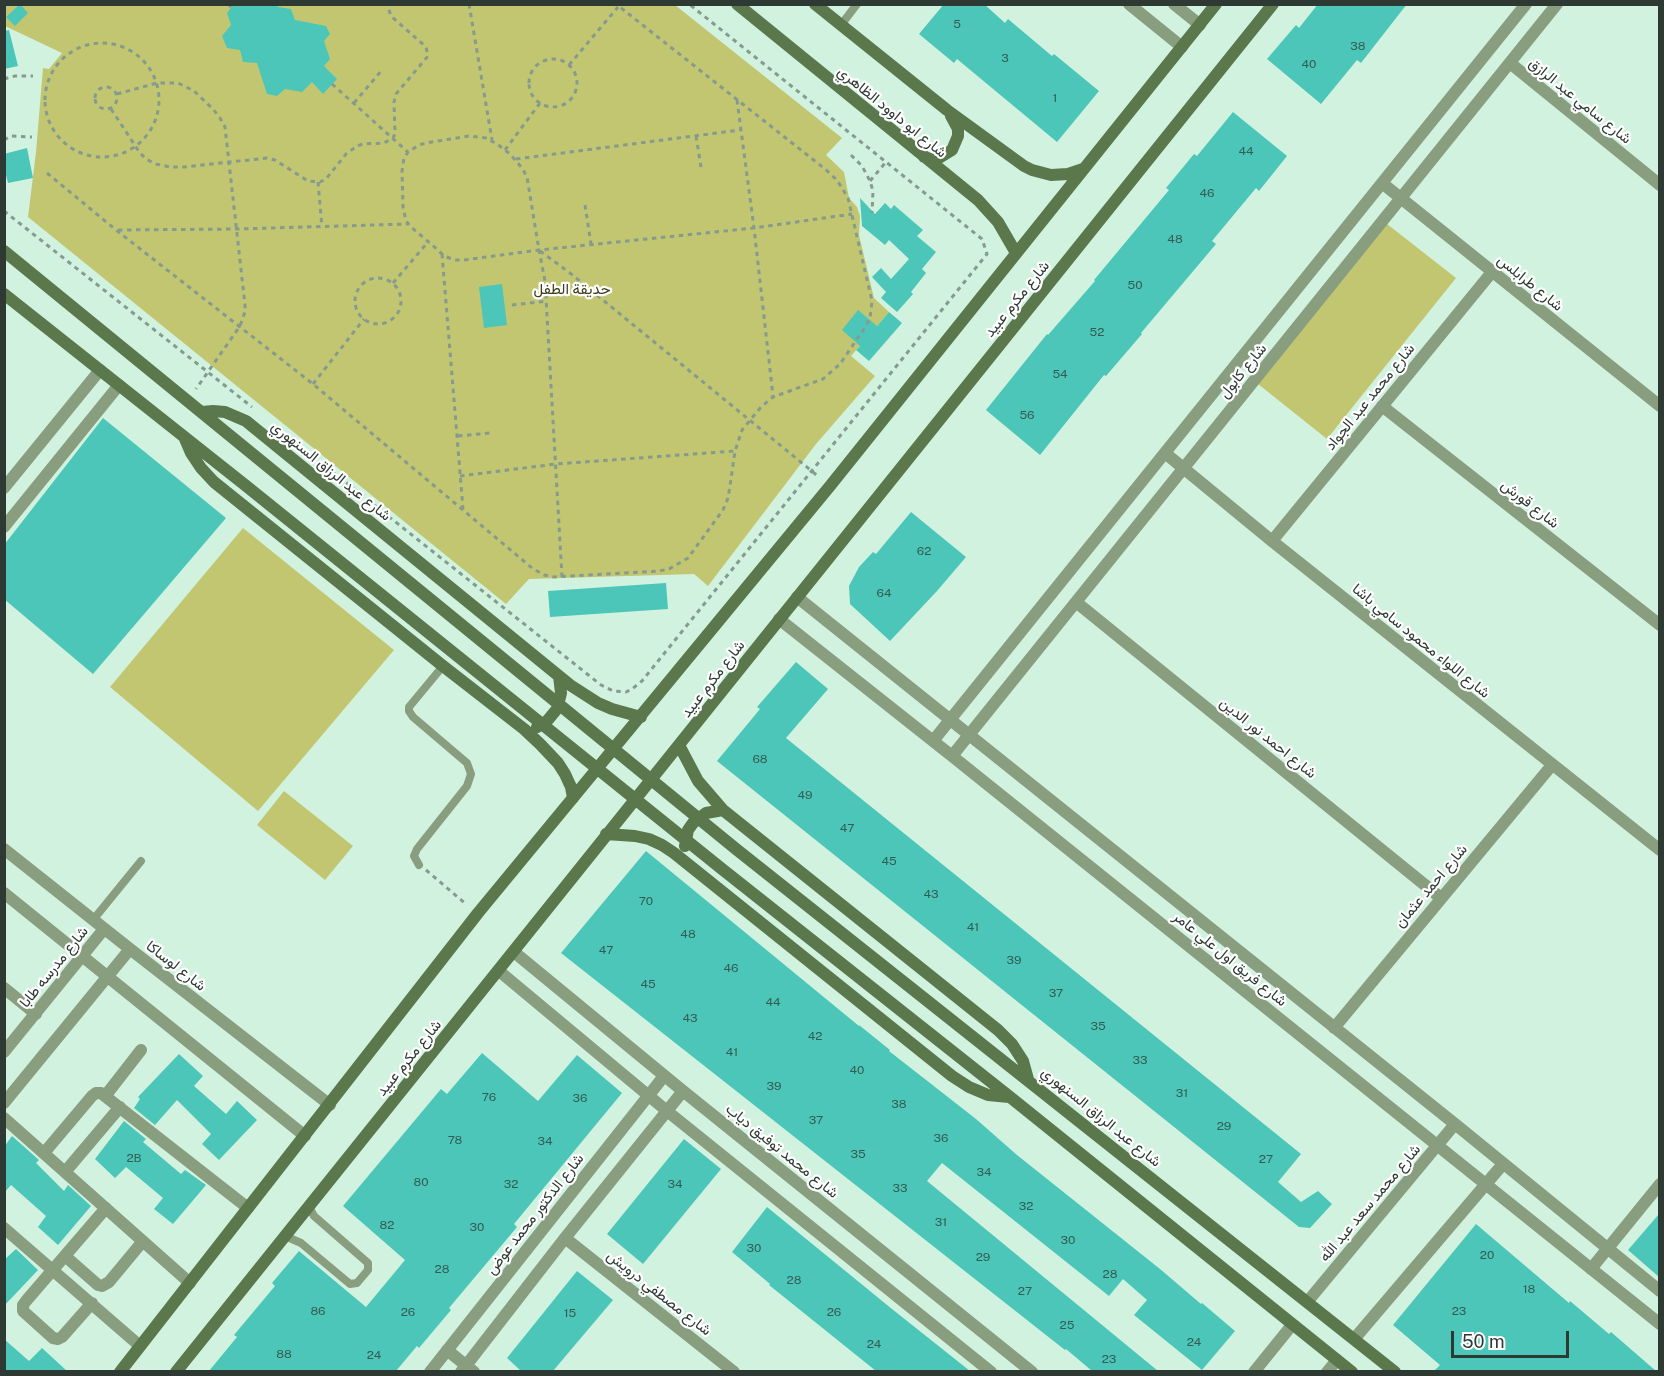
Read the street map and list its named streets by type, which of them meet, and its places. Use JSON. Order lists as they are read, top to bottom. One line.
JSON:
{"streets":{"street":["شارع سامي عبد الرازق","شارع ابو داوود الظاهري","شارع طرابلس","شارع مكرم عبيد","شارع كابول","شارع محمد عبد الجواد","شارع عبد الرزاق السنهوري","شارع قورش","شارع اللواء محمود سامي باشا","شارع احمد نور الدين","شارع احمد عثمان","شارع فريق اول علي عامر","شارع لوساكا","شارع مدرسه طابا","شارع محمد توفيق دياب","شارع محمد سعد عبد الله","شارع الدكتور محمد عوض","شارع مصطفي درويش"]},"crossings":[["شارع سامي عبد الرازق","شارع كابول"],["شارع ابو داوود الظاهري","شارع مكرم عبيد"],["شارع طرابلس","شارع كابول"],["شارع طرابلس","شارع محمد عبد الجواد"],["شارع مكرم عبيد","شارع عبد الرزاق السنهوري"],["شارع مكرم عبيد","شارع فريق اول علي عامر"],["شارع مكرم عبيد","شارع لوساكا"],["شارع مكرم عبيد","شارع محمد توفيق دياب"],["شارع كابول","شارع اللواء محمود سامي باشا"],["شارع كابول","شارع احمد نور الدين"],["شارع كابول","شارع فريق اول علي عامر"],["شارع محمد عبد الجواد","شارع قورش"],["شارع محمد عبد الجواد","شارع اللواء محمود سامي باشا"],["شارع عبد الرزاق السنهوري","شارع محمد سعد عبد الله"],["شارع اللواء محمود سامي باشا","شارع احمد عثمان"],["شارع احمد نور الدين","شارع احمد عثمان"],["شارع احمد عثمان","شارع فريق اول علي عامر"],["شارع فريق اول علي عامر","شارع محمد سعد عبد الله"],["شارع لوساكا","شارع مدرسه طابا"],["شارع محمد توفيق دياب","شارع الدكتور محمد عوض"]],"parks":["حديقة الطفل"],"house_numbers":["5","38","3","40","1","44","46","48","50","52","54","56","62","64","68","49","47","45","43","70","41","48","47","39","46","45","37","44","43","35","42","41","33","40","39","31","76","36","38","37","29","36","78","34","35","2B","27","34","80","32","34","33","32","31","82","30","30","30","20","29","28","28","28","18","27","86","23","26","26","15","25","24","24","88","24","23"],"scale_bar":"50 m"}
